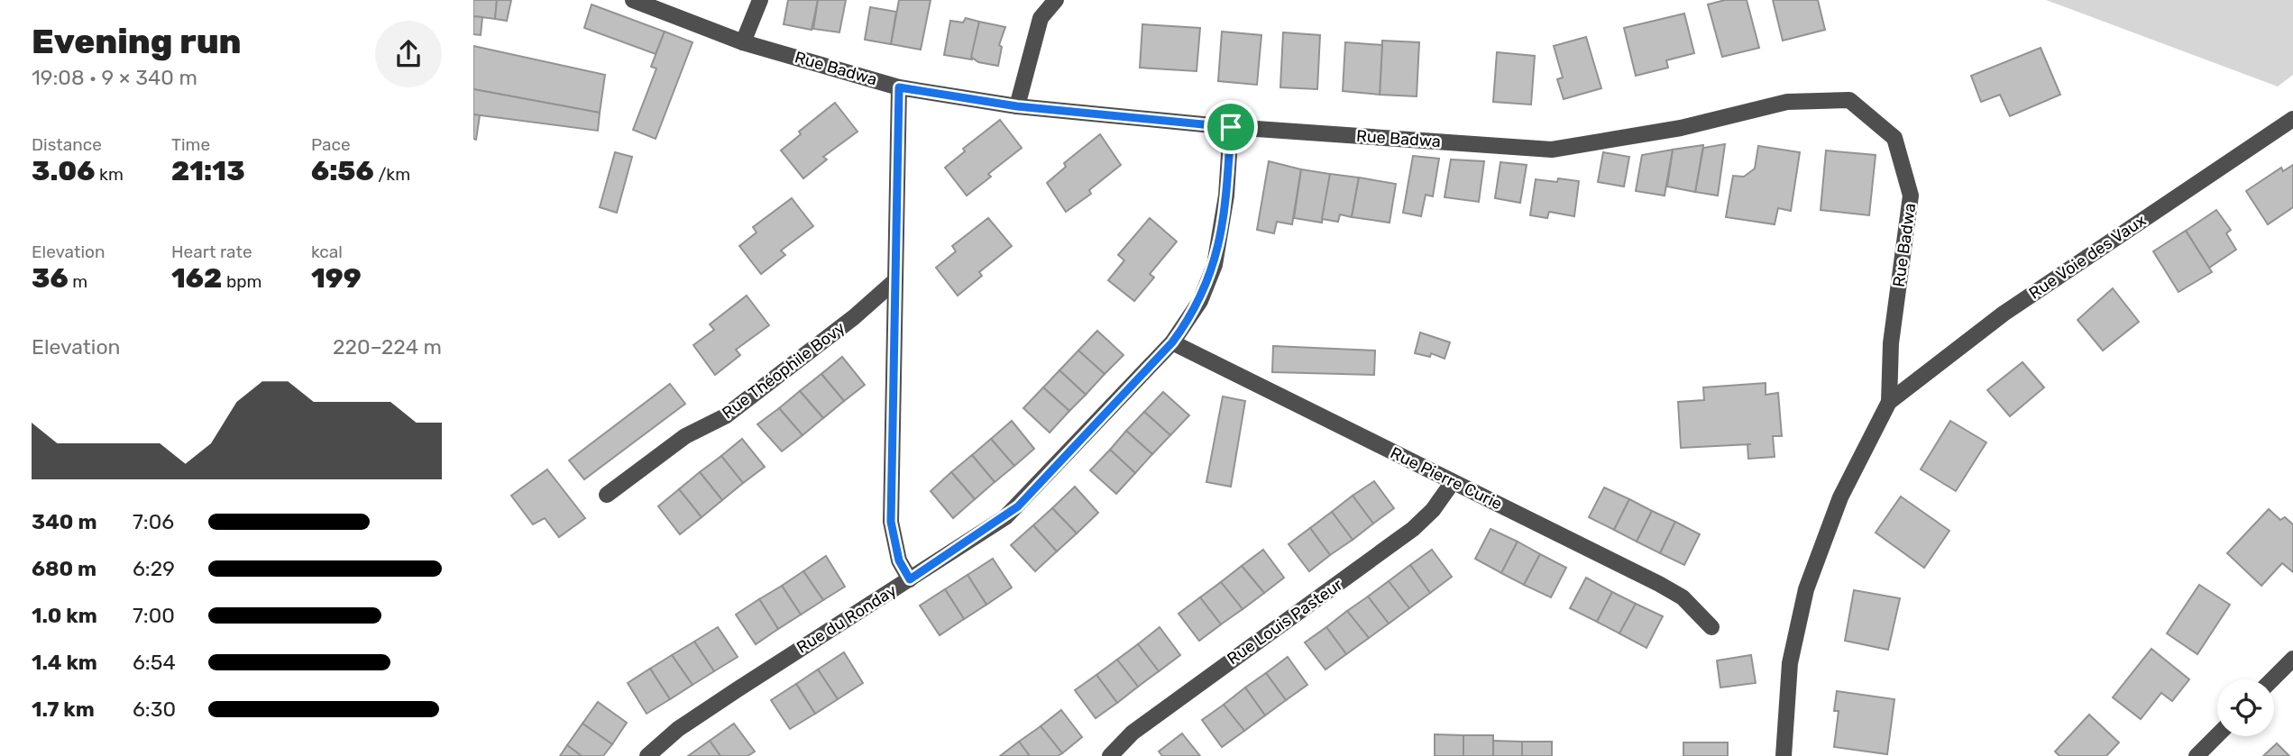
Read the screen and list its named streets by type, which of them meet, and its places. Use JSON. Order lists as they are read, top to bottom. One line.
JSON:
{"streets":{"street":["Rue Badwa","Rue Voie des Vaux","Rue Théophile Bovy","Rue Pierre Curie","Rue du Ronday","Rue Louis Pasteur"]},"crossings":[["Rue Badwa","Rue Voie des Vaux"],["Rue Badwa","Rue du Ronday"],["Rue Pierre Curie","Rue du Ronday"],["Rue Pierre Curie","Rue Louis Pasteur"]],"page":{"heading":["Evening run","19:08 · 9 × 340 m"],"stats":[["Distance","3.06 km"],["Time","21:13"],["Pace","6:56 /km"],["Elevation","36 m"],["Heart rate","162 bpm"],["kcal","199"]],"chart":["Elevation","220–224 m"],"list":[{"name":"340 m","note":"7:06"},{"name":"680 m","note":"6:29"},{"name":"1.0 km","note":"7:00"},{"name":"1.4 km","note":"6:54"},{"name":"1.7 km","note":"6:30"}]}}
